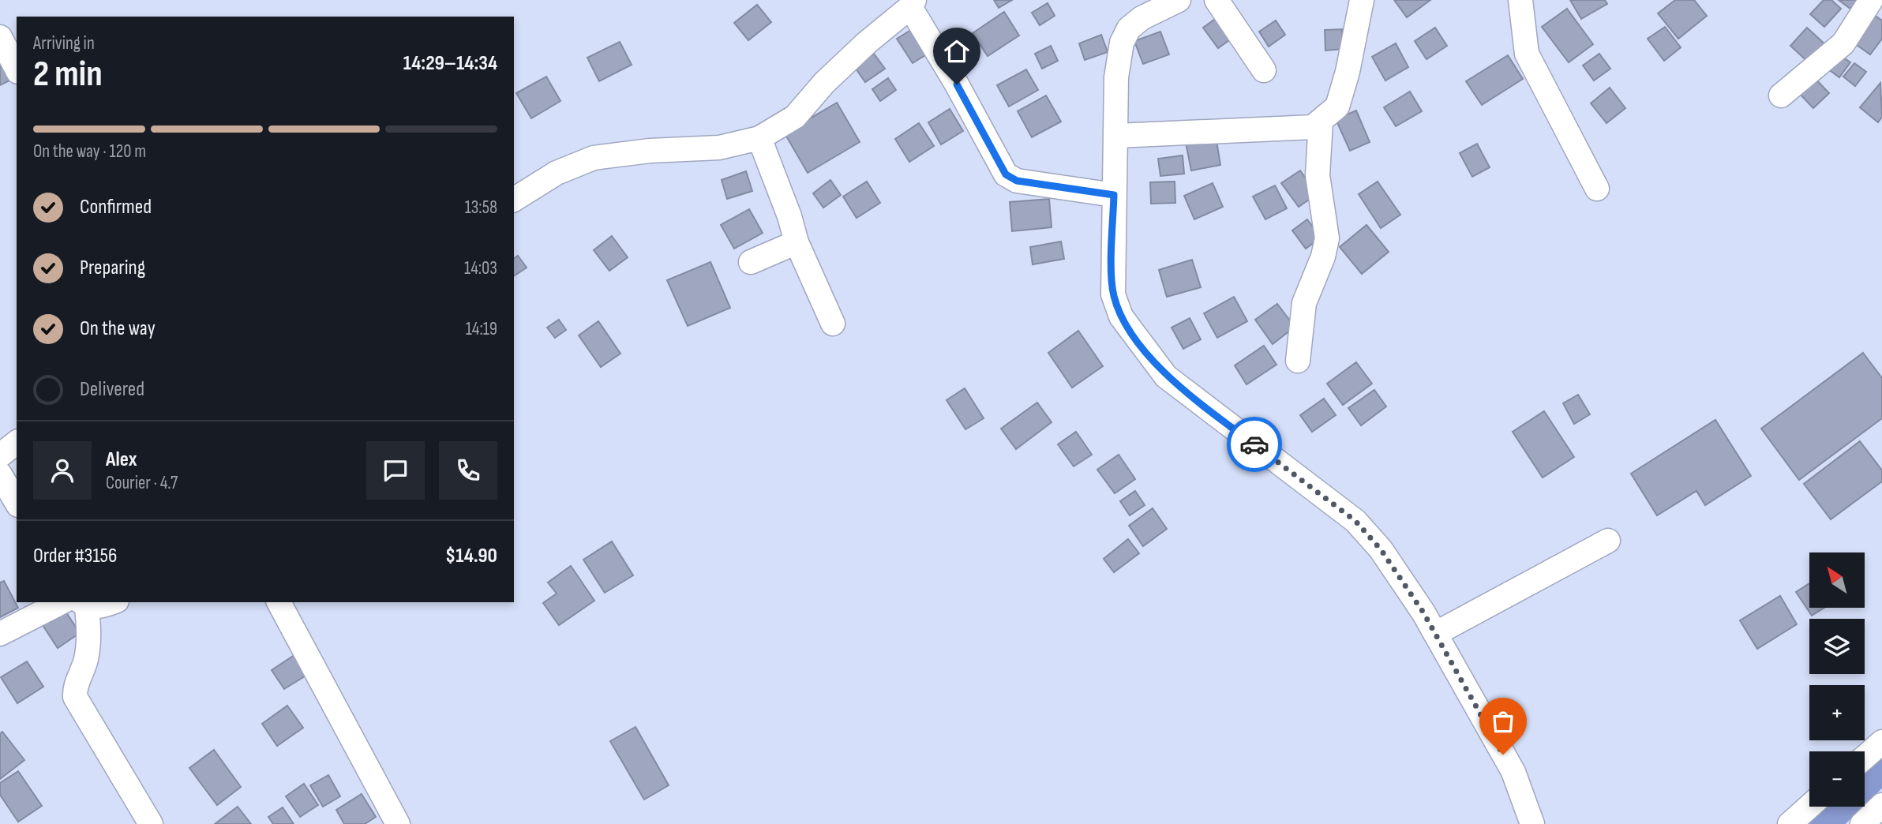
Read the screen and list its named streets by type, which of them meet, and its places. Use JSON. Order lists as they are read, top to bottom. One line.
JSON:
{"north":"top left","page":{"heading":["2 min","Arriving in","14:29–14:34"],"panel":["Alex","Courier · 4.7","Order #3156","$14.90"],"bar":"On the way · 120 m","list":[["Confirmed","13:58"],["Preparing","14:03"],["On the way","14:19"],"Delivered"],"map_buttons":["+","−"]}}
